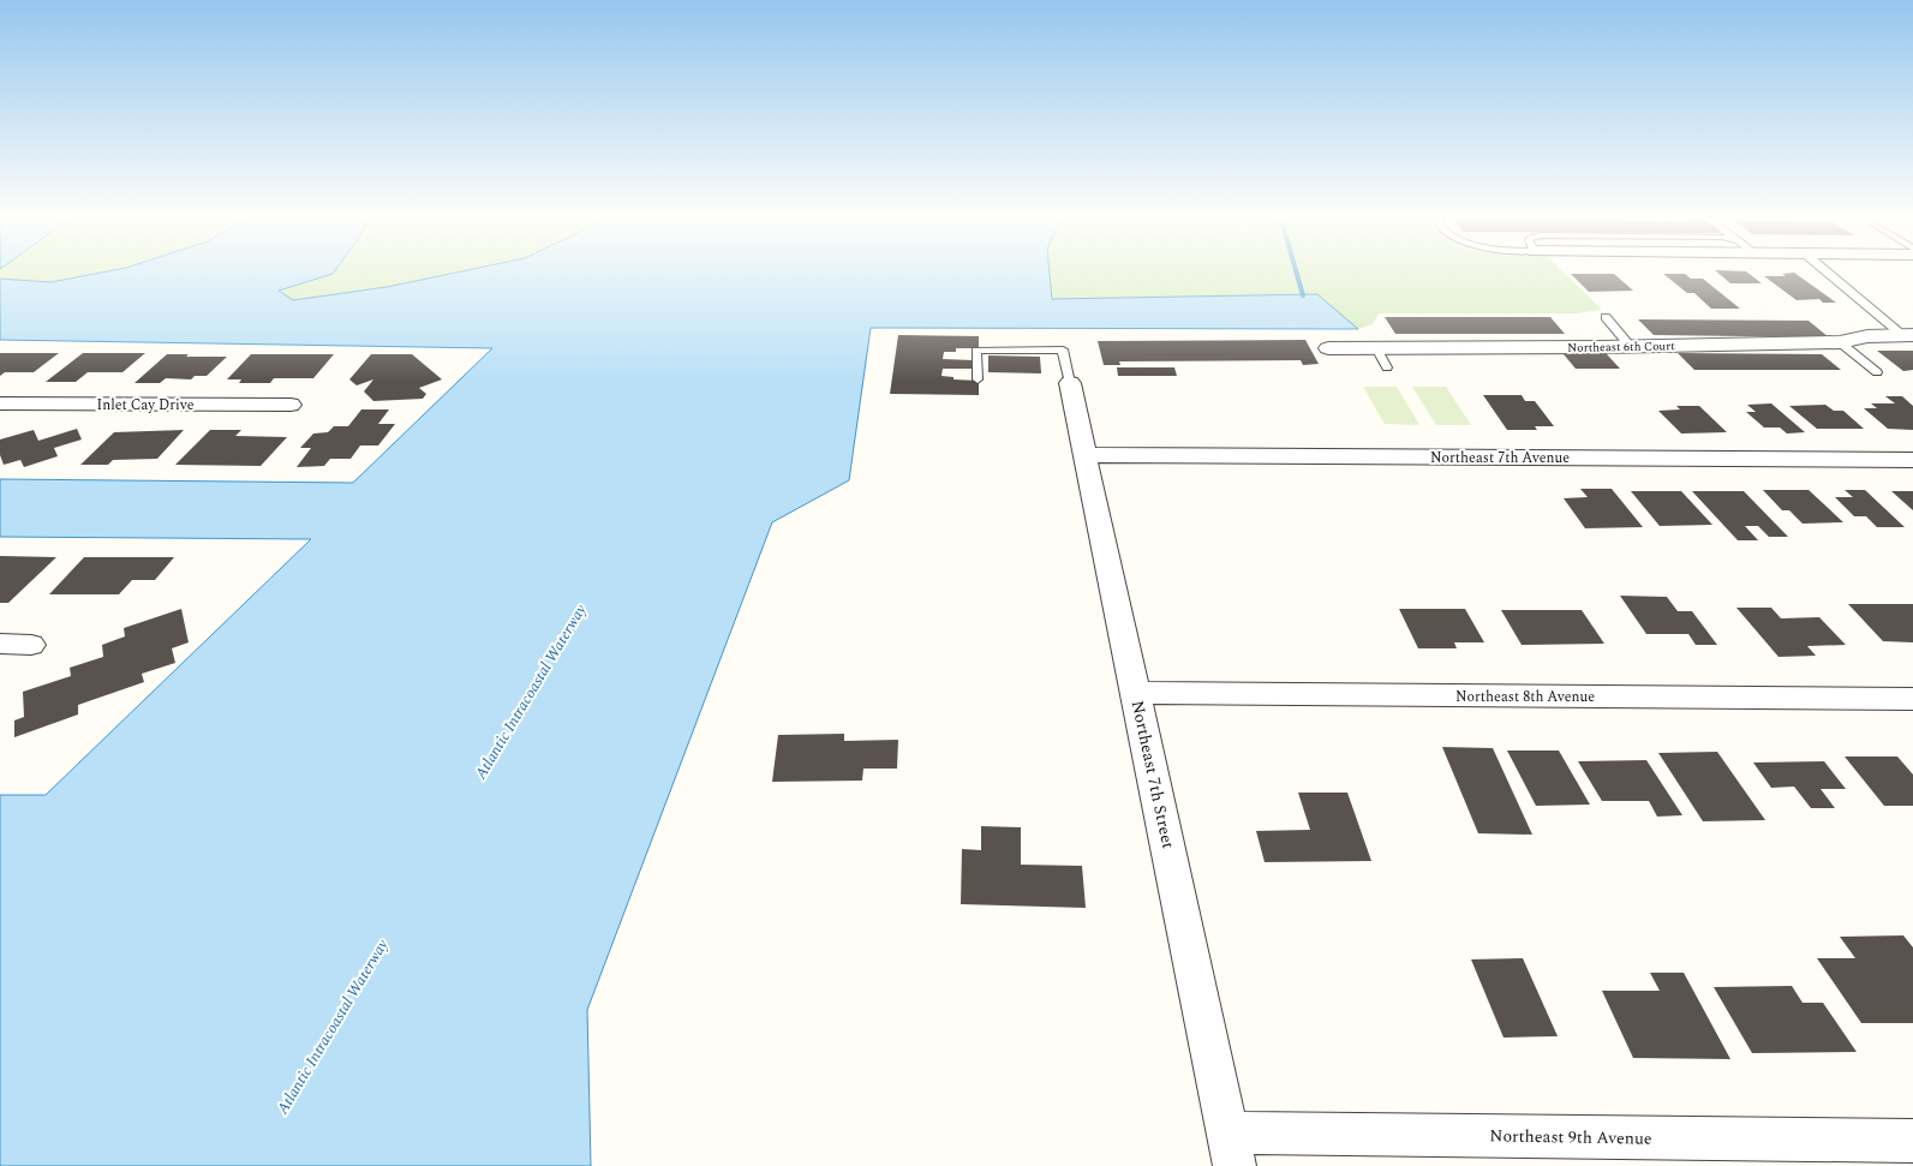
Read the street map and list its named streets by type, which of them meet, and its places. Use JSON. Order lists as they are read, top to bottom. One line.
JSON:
{"streets":{"street":["Northeast 6th Court","Inlet Cay Drive","Northeast 7th Avenue","Northeast 8th Avenue","Northeast 7th Street","Northeast 9th Avenue"]},"crossings":[["Northeast 7th Avenue","Northeast 7th Street"],["Northeast 8th Avenue","Northeast 7th Street"],["Northeast 7th Street","Northeast 9th Avenue"]],"water":["Atlantic Intracoastal Waterway"]}
